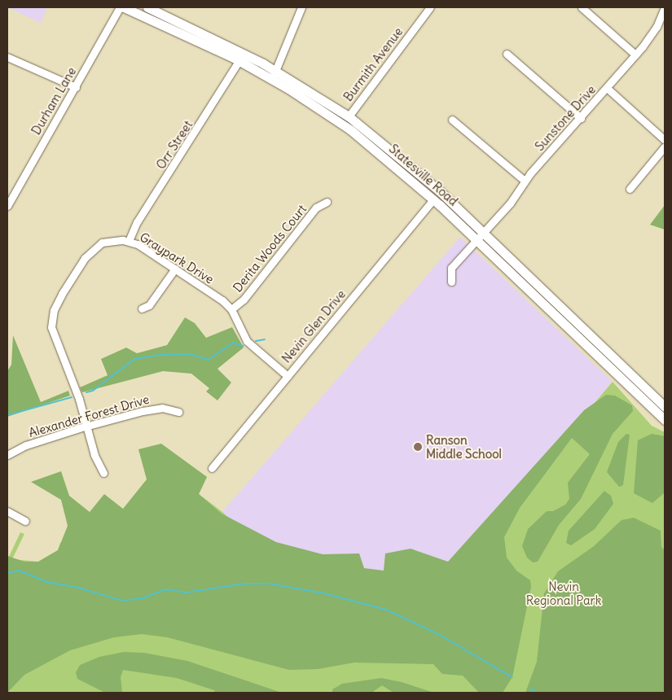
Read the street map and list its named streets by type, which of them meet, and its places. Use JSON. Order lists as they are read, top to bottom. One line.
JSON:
{"streets":{"main road":["Statesville Road"],"street":["Burmith Avenue","Durham Lane","Sunstone Drive","Orr Street","Derita Woods Court","Graypark Drive","Nevin Glen Drive","Alexander Forest Drive"]},"crossings":[["Burmith Avenue","Statesville Road"],["Sunstone Drive","Statesville Road"],["Orr Street","Statesville Road"],["Orr Street","Graypark Drive"],["Statesville Road","Nevin Glen Drive"],["Derita Woods Court","Graypark Drive"],["Graypark Drive","Nevin Glen Drive"],["Graypark Drive","Alexander Forest Drive"]],"parks":["Nevin Regional Park"],"places":["Ranson Middle School"]}
